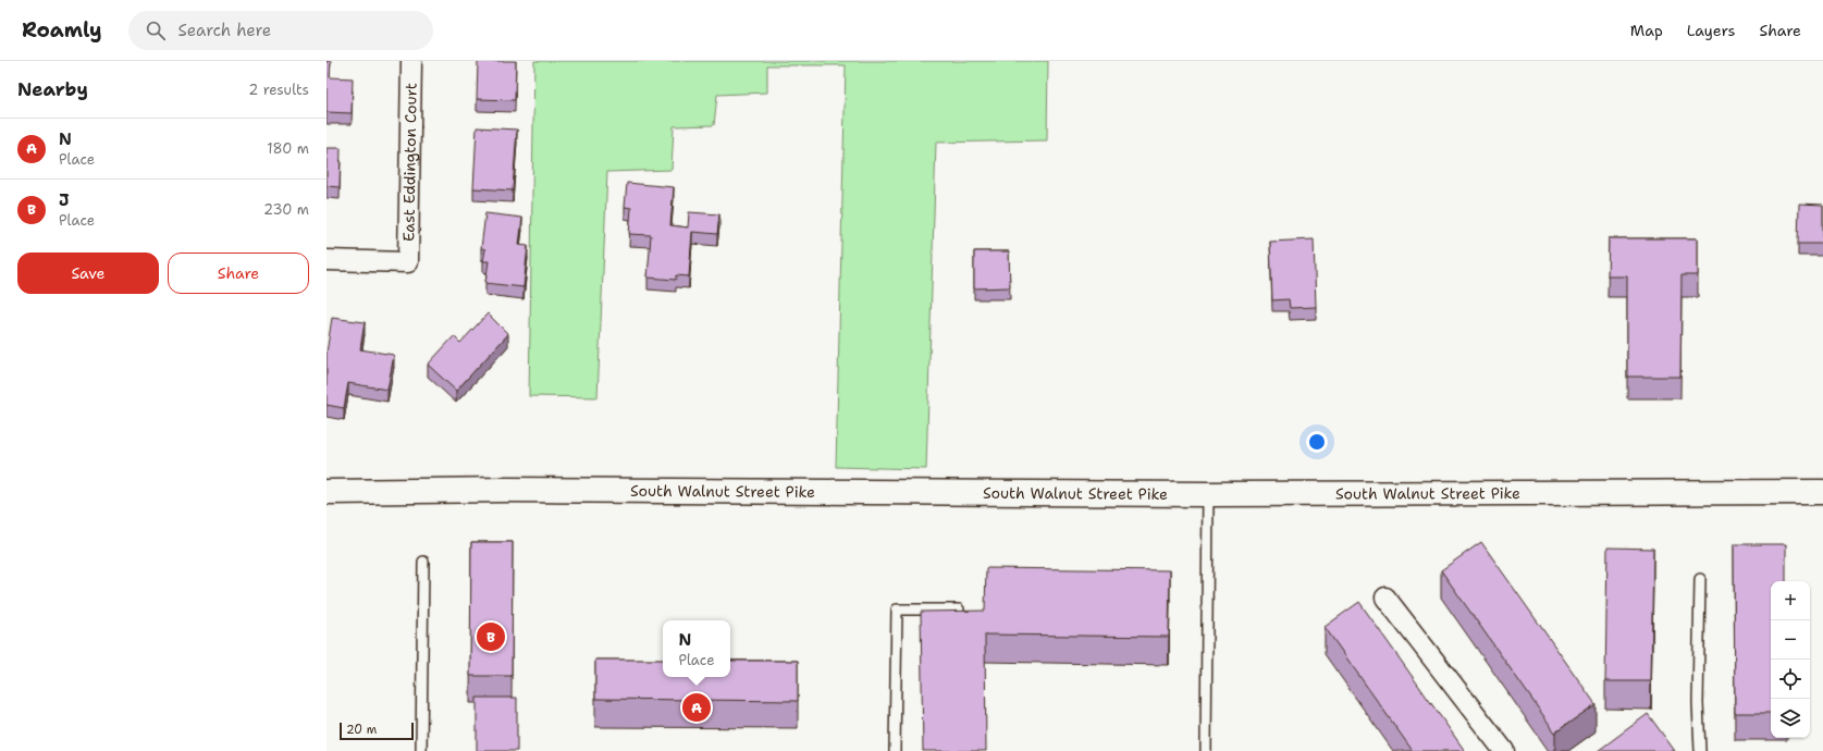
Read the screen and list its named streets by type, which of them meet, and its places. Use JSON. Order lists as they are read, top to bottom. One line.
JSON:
{"streets":{"street":["East Eddington Court","South Walnut Street Pike"]},"scale_bar":"20 m","page":{"header":"Roamly","search":"Search here","nav":["Map","Layers","Share"],"heading":["Nearby","2 results"],"list":[{"mark":"A","name":"N","note":"Place","value":"180 m"},{"mark":"B","name":"J","note":"Place","value":"230 m"}],"buttons":["Save","Share"],"map_buttons":["+","−"],"popup":["N","Place"],"pins":["B","A"],"scale":"20 m"}}
